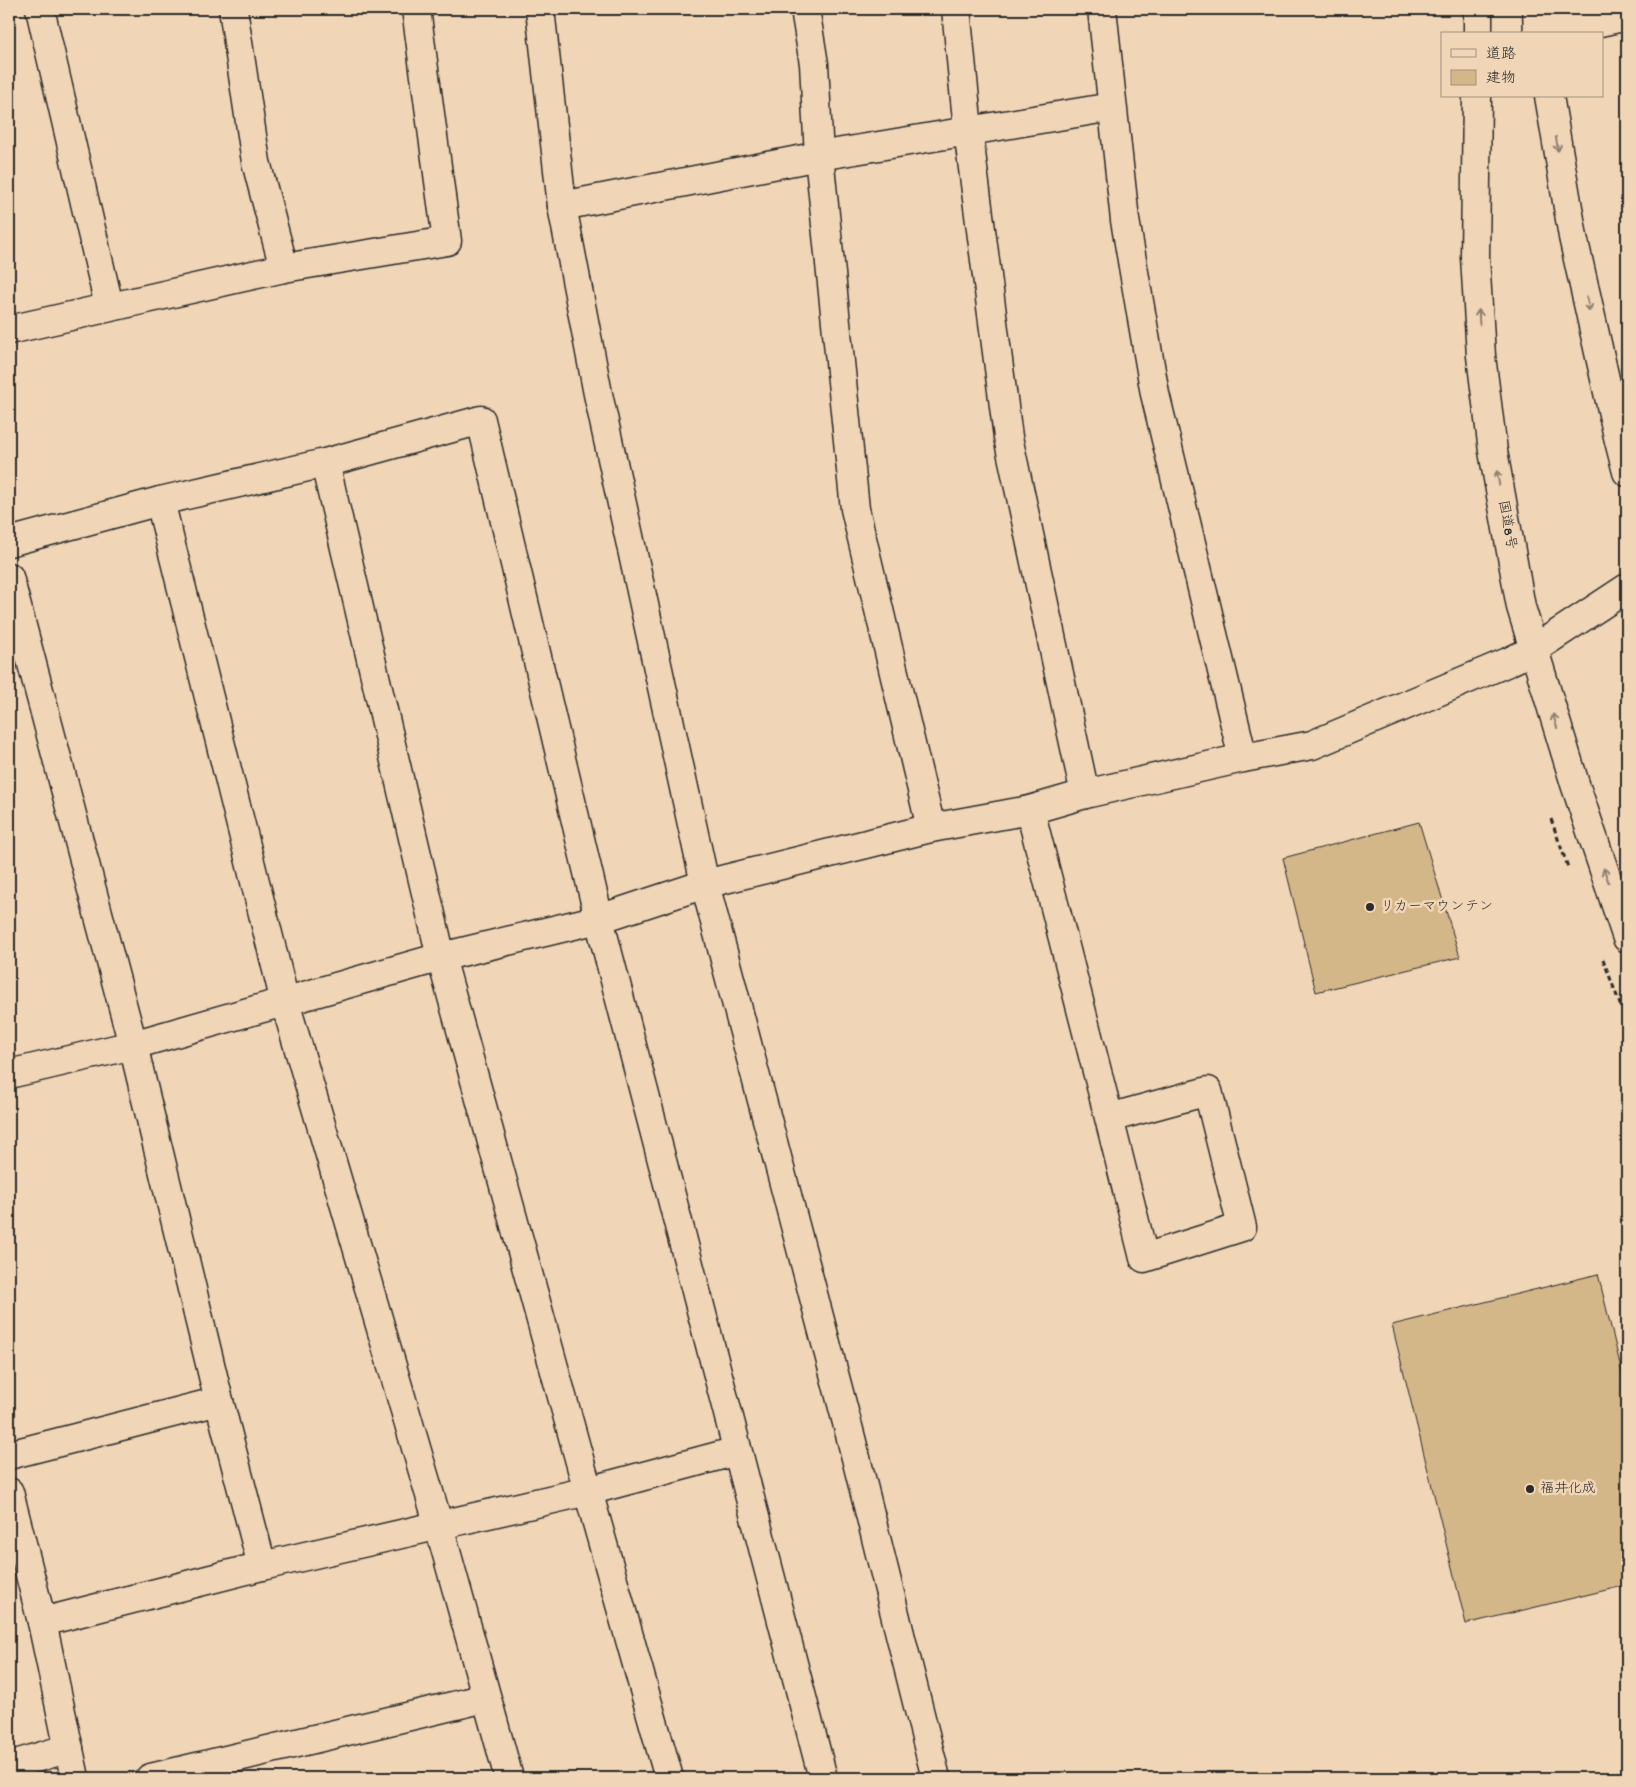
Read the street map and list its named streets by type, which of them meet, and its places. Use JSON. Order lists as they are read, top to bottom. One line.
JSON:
{"streets":{"main road":["国道8号"]},"places":["リカーマウンテン","福井化成"],"legend":["道路","建物"]}
